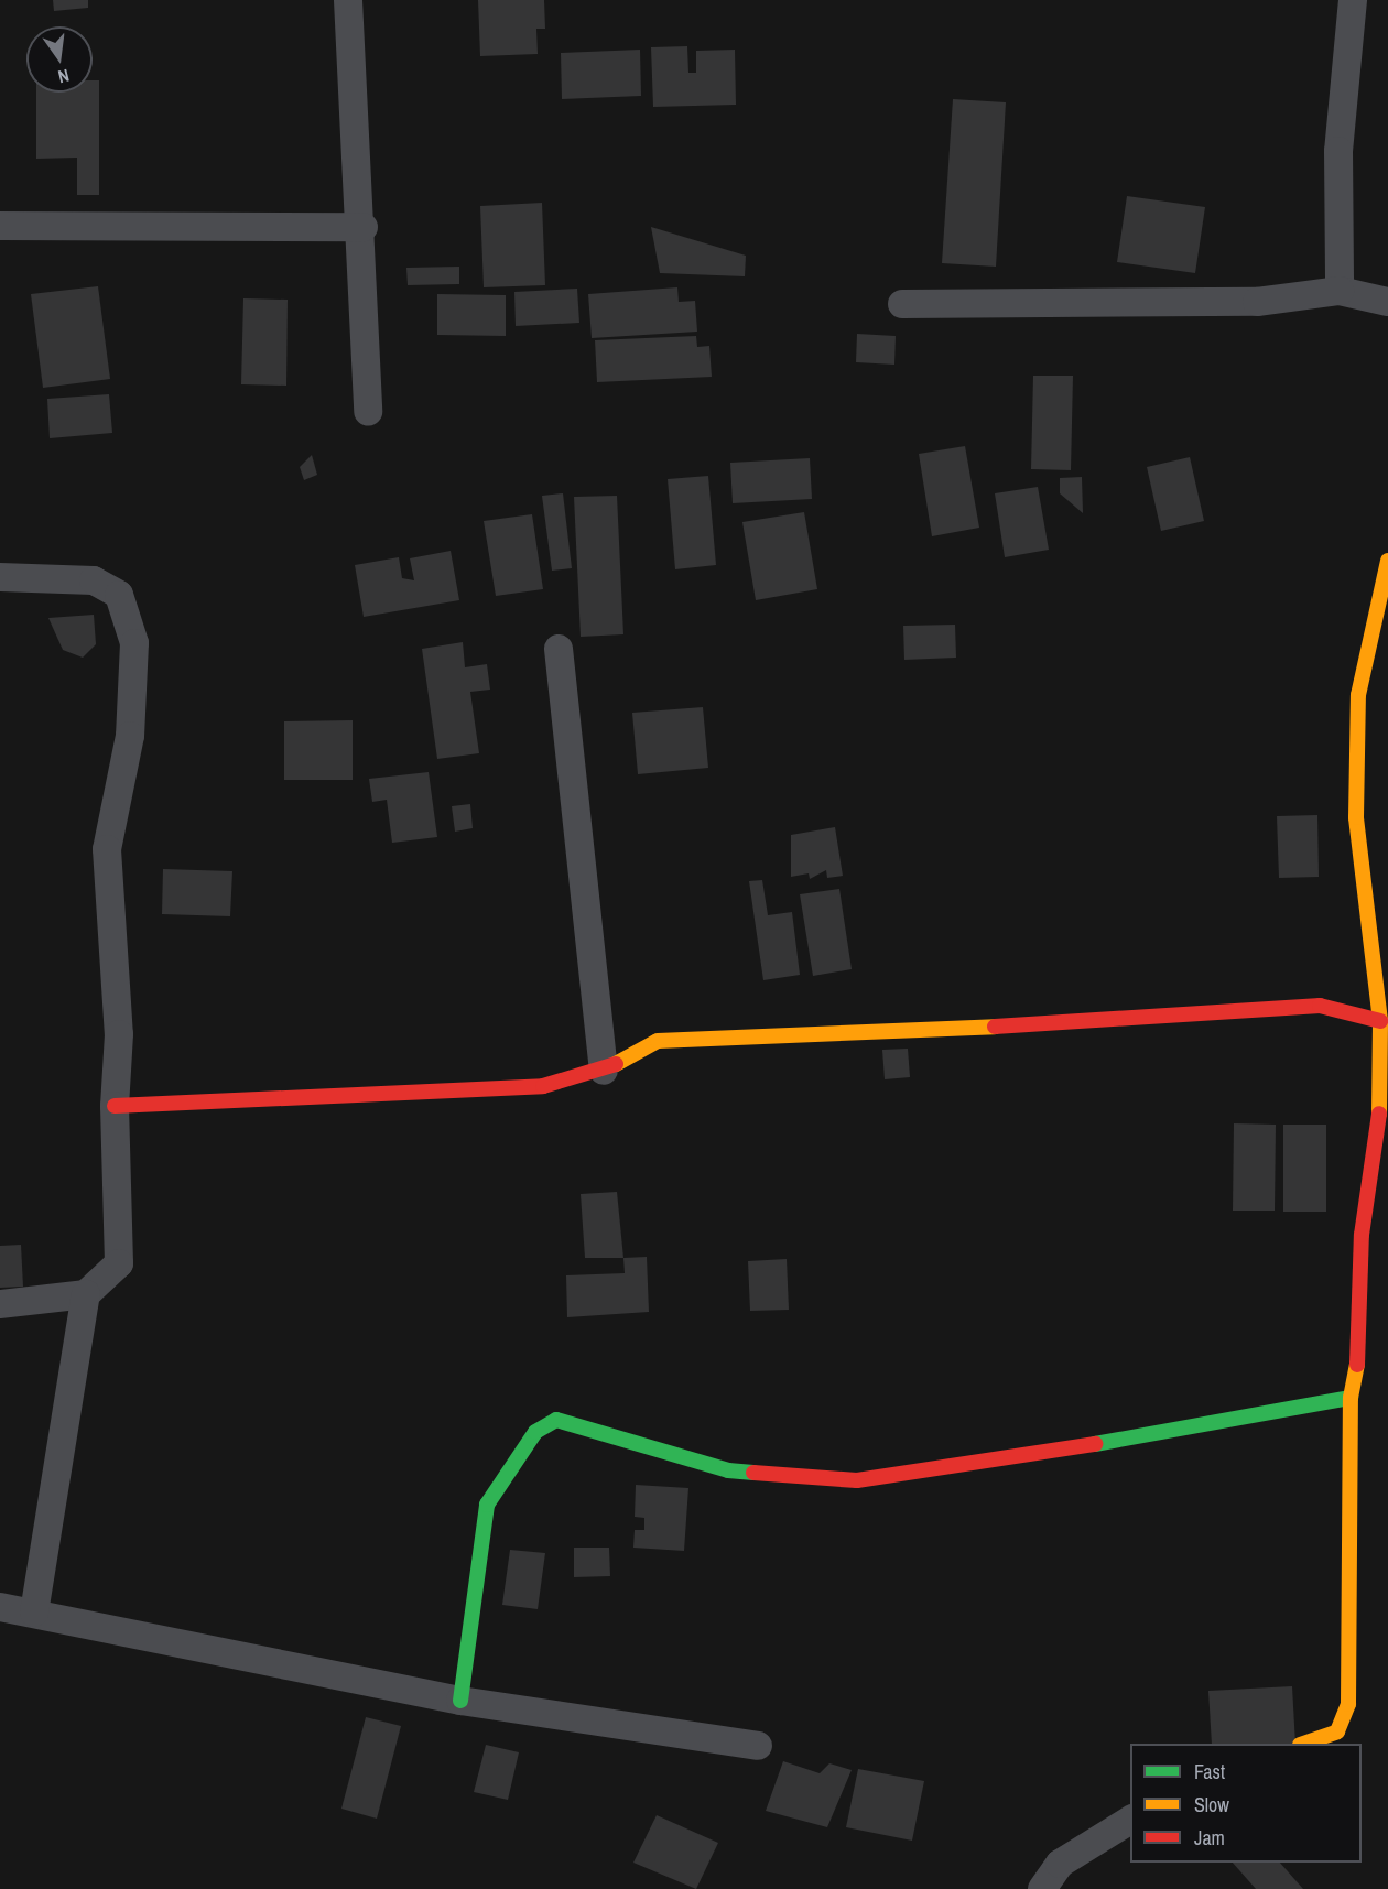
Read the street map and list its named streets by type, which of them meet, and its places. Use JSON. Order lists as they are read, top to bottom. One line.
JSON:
{"legend":["Fast","Slow","Jam"],"north":"bottom"}
